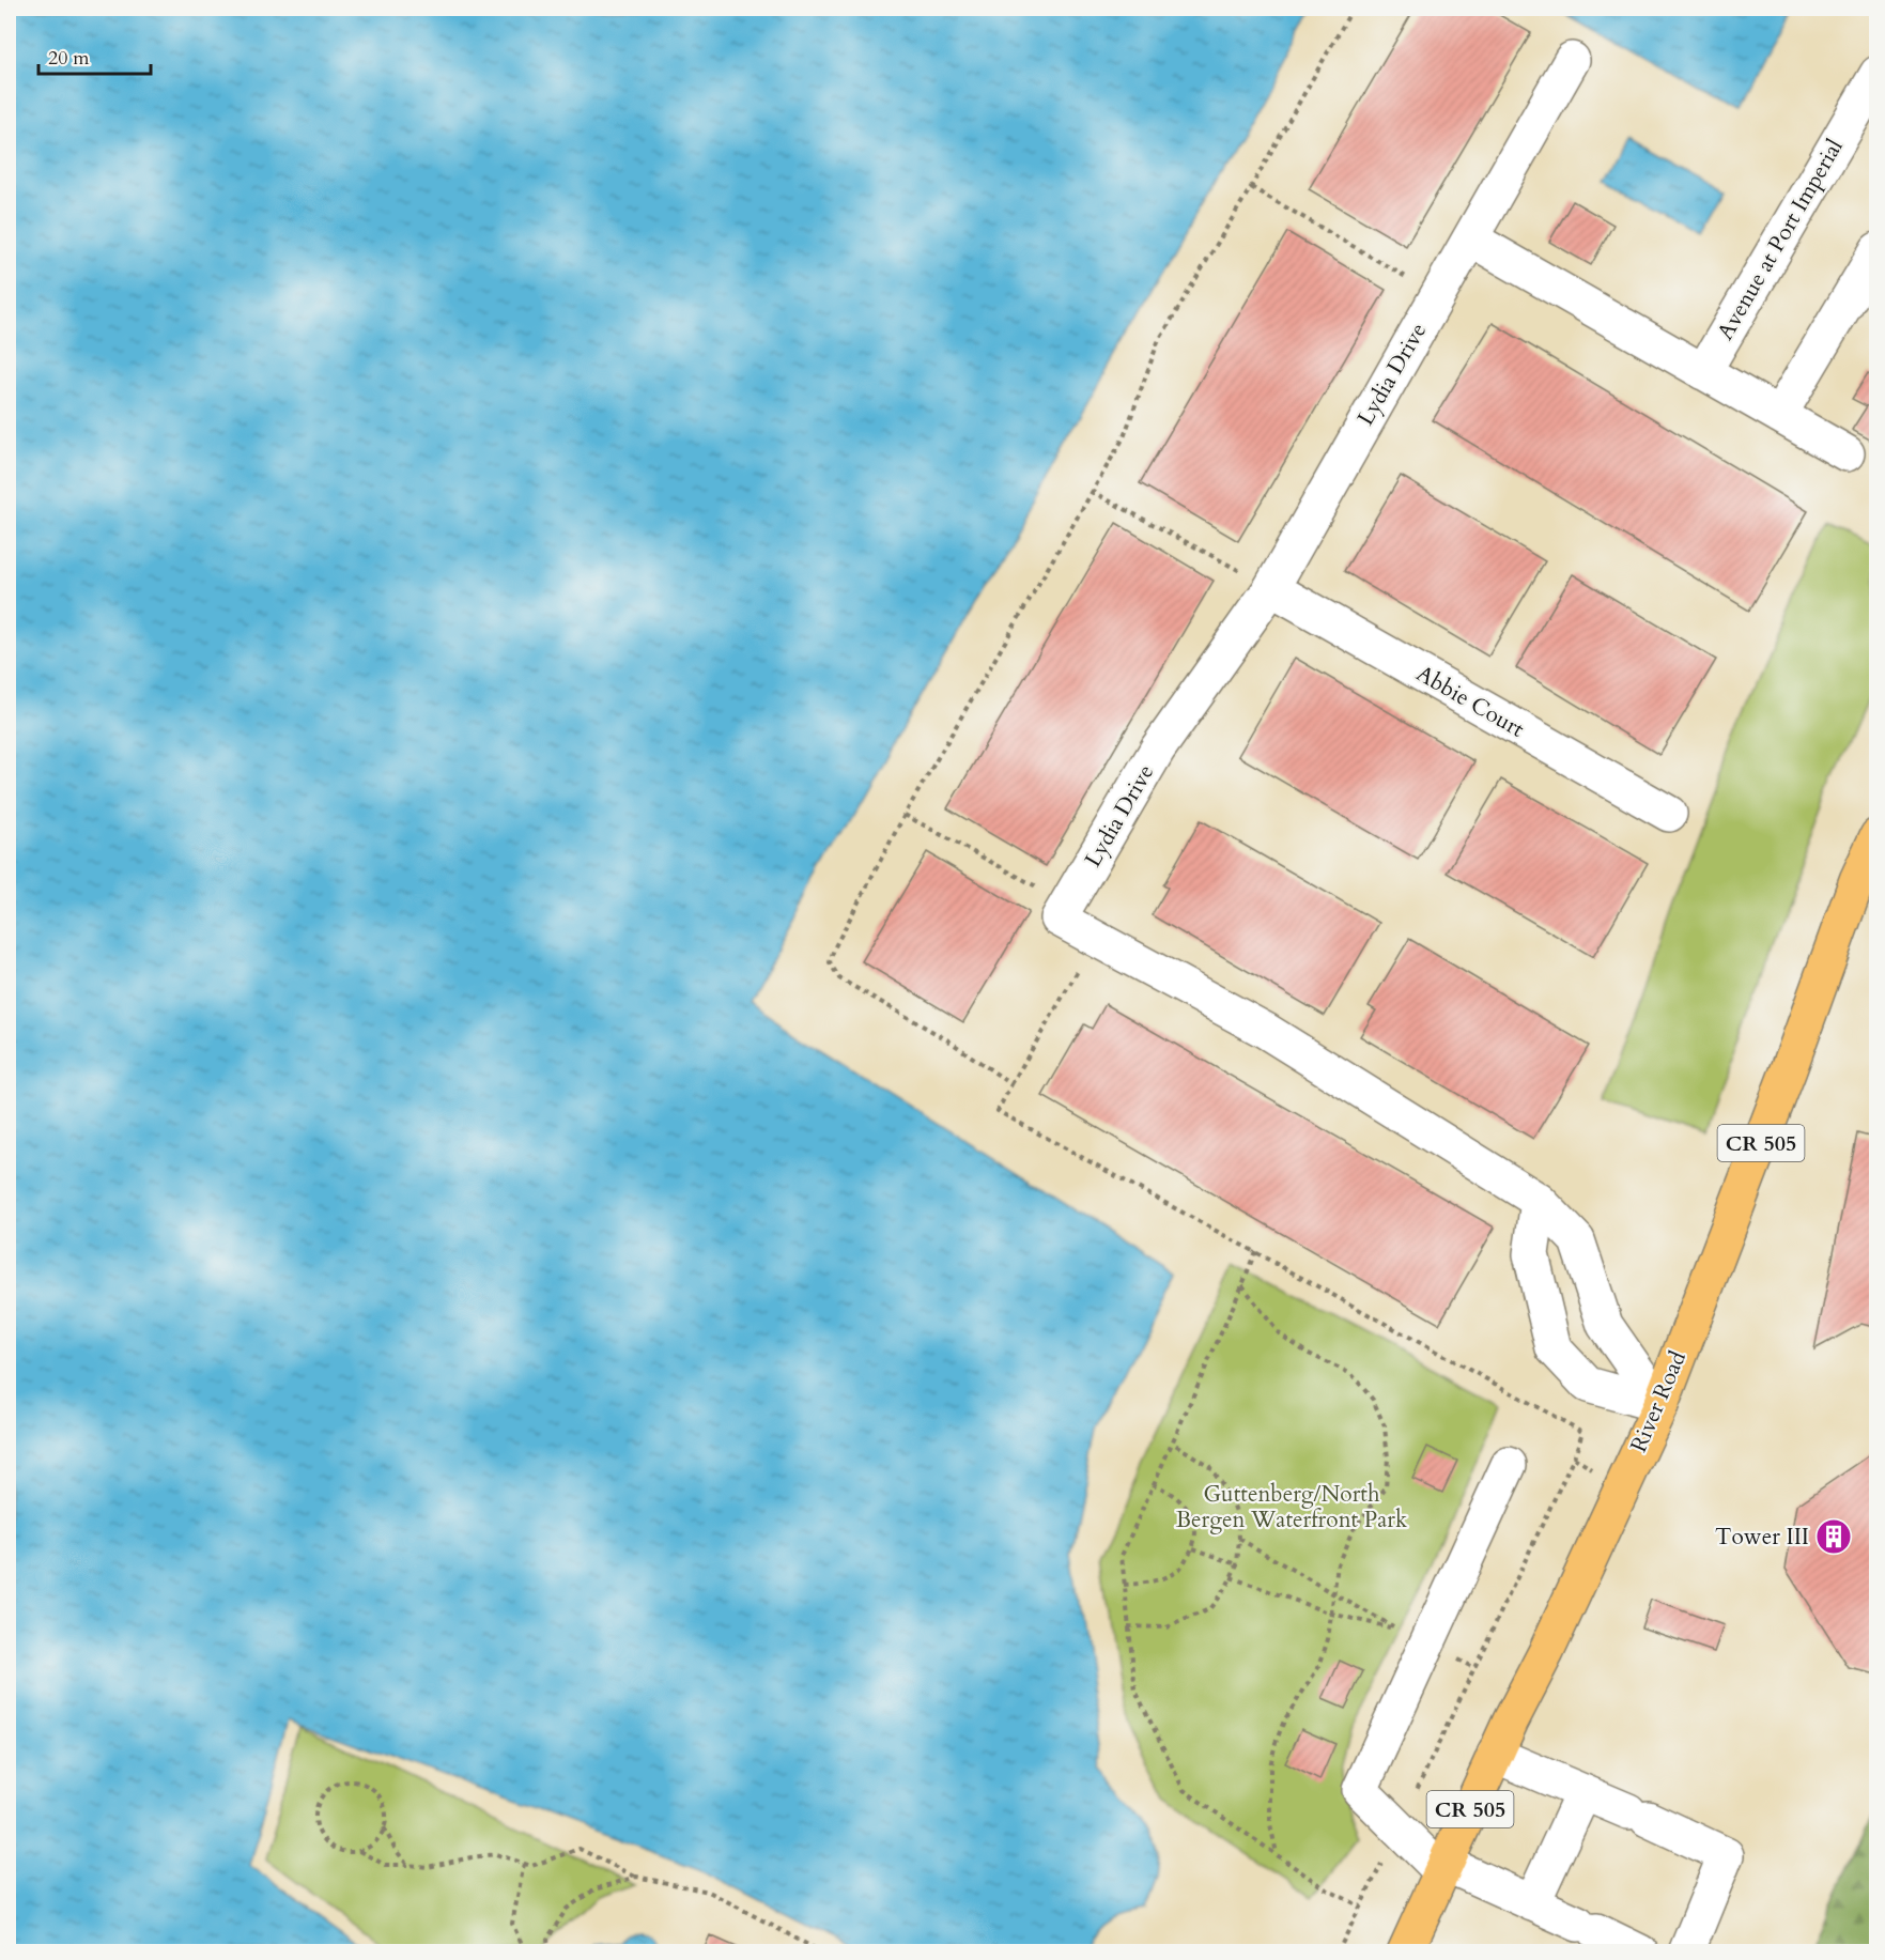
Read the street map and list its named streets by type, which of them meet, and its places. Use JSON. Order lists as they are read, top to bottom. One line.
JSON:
{"streets":{"main road":["CR 505","River Road"],"street":["Avenue at Port Imperial","Lydia Drive","Abbie Court"]},"crossings":[["Lydia Drive","Abbie Court"]],"parks":["Guttenberg/North Bergen Waterfront Park"],"places":{"building":["Tower III"]},"scale_bar":"20 m"}
